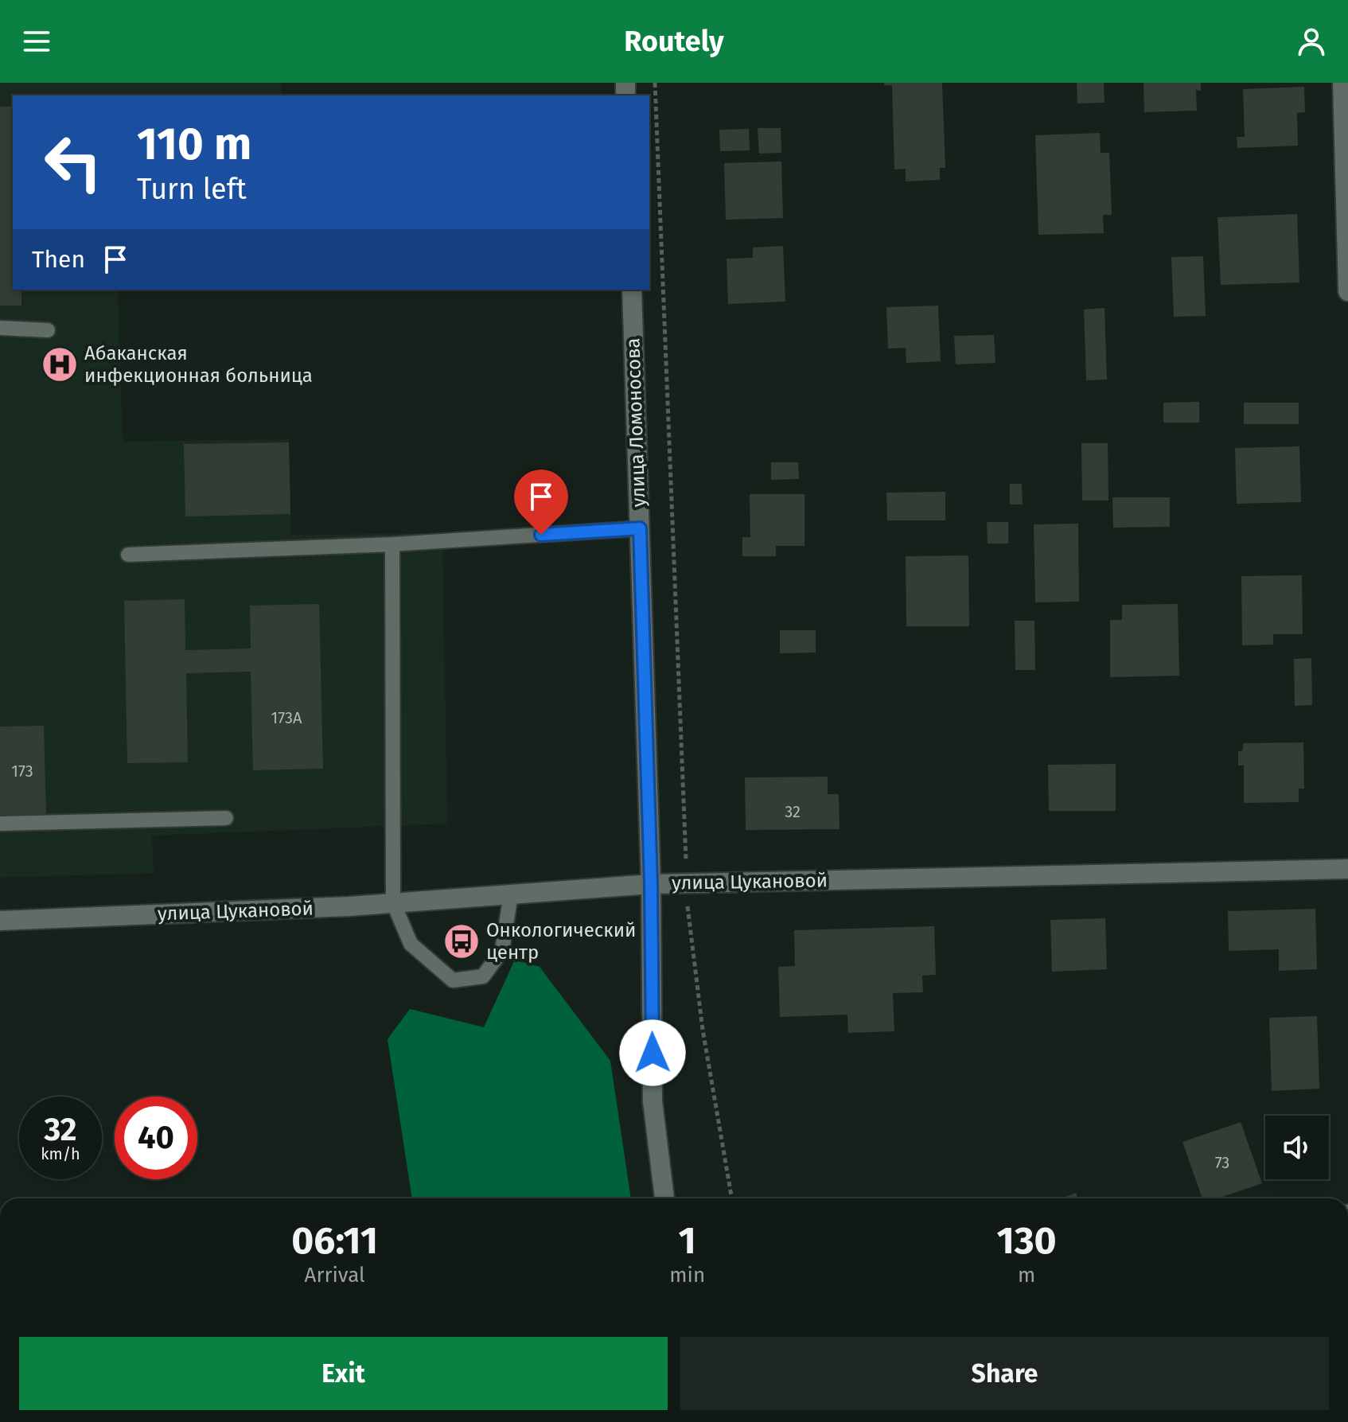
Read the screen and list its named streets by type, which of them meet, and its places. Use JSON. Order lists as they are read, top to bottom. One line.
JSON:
{"streets":{"street":["улица Ломоносова","улица Цукановой"]},"crossings":[["улица Ломоносова","улица Цукановой"]],"places":{"hospital":["Абаканская инфекционная больница"],"bus stop":["Онкологический центр"]},"house_numbers":["173А","173","32","73"],"page":{"header":"Routely","turn":["110 m","Turn left"],"then":"Then","speed":"32 km/h","limit":"40","eta":["06:11","Arrival","1","min","130","m"],"buttons":["Exit","Share"]}}
